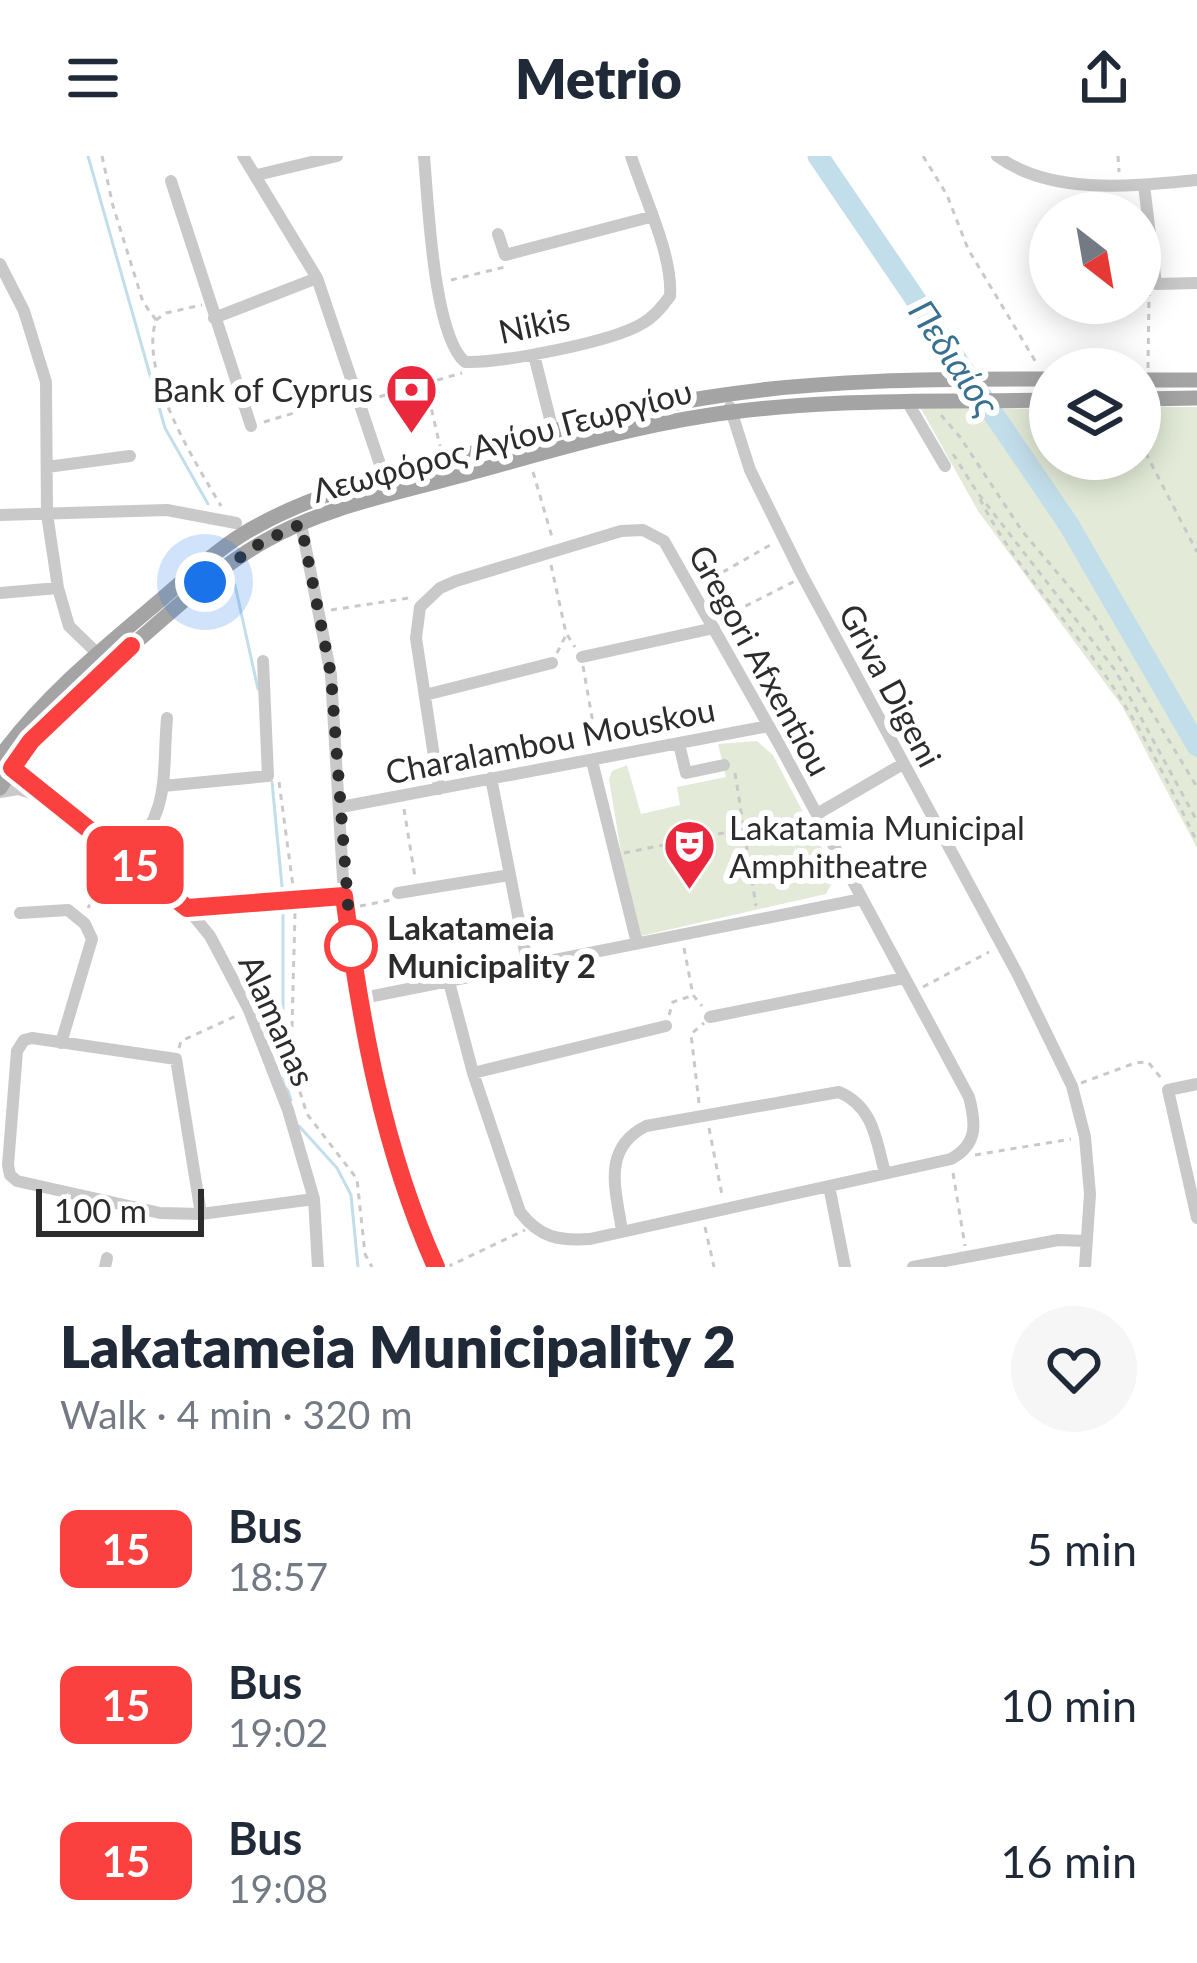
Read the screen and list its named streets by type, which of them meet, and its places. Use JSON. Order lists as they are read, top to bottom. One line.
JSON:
{"streets":{"main road":["Λεωφόρος Αγίου Γεωργίου"],"street":["Nikis","Gregori Afxentiou","Griva Digeni","Charalambou Mouskou","Alamanas"]},"crossings":[["Λεωφόρος Αγίου Γεωργίου","Griva Digeni"],["Λεωφόρος Αγίου Γεωργίου","Alamanas"],["Gregori Afxentiou","Charalambou Mouskou"]],"water":["Πεδιαίος"],"places":{"bank":["Bank of Cyprus"],"theatre":["Lakatamia Municipal Amphitheatre"],"other":["Lakatameia Municipality 2"]},"lines":["bus line 15"],"scale_bar":"100 m","north":"bottom right","page":{"header":"Metrio","on_map":"15","scale":"100 m","heading":["Lakatameia Municipality 2","Walk · 4 min · 320 m"],"list":[{"mark":"15","name":"Bus","note":"18:57","value":"5 min"},{"mark":"15","name":"Bus","note":"19:02","value":"10 min"},{"mark":"15","name":"Bus","note":"19:08","value":"16 min"}]}}
